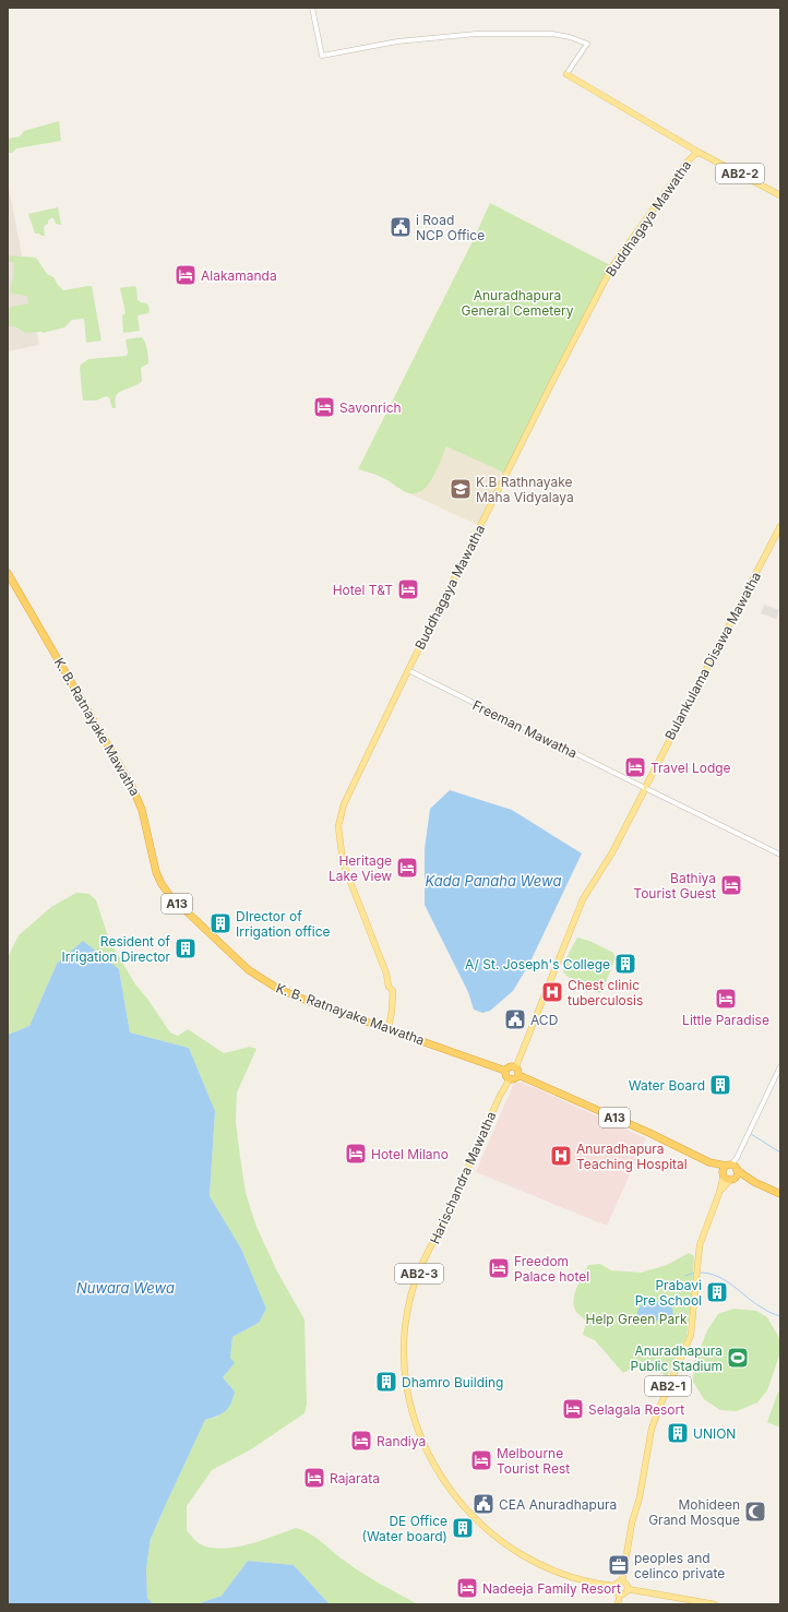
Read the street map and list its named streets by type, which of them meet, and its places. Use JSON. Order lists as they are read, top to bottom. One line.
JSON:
{"streets":{"highway":["K. B. Ratnayake Mawatha","A13"],"main road":["AB2-2","Buddhagaya Mawatha","Bulankulama Disawa Mawatha","Harischandra Mawatha","AB2-3","AB2-1"],"street":["Freeman Mawatha"]},"crossings":[["AB2-2","Buddhagaya Mawatha"],["Buddhagaya Mawatha","K. B. Ratnayake Mawatha"],["Buddhagaya Mawatha","Freeman Mawatha"],["Bulankulama Disawa Mawatha","K. B. Ratnayake Mawatha"],["Bulankulama Disawa Mawatha","Freeman Mawatha"],["Bulankulama Disawa Mawatha","A13"],["Bulankulama Disawa Mawatha","Harischandra Mawatha"],["K. B. Ratnayake Mawatha","A13"],["K. B. Ratnayake Mawatha","Harischandra Mawatha"],["A13","Harischandra Mawatha"],["A13","AB2-1"],["Harischandra Mawatha","AB2-1"]],"water":["Kada Panaha Wewa","Nuwara Wewa"],"parks":["Anuradhapura General Cemetery","Help Green Park"],"places":{"public building":["i Road NCP Office","ACD","CEA Anuradhapura"],"hotel":["Alakamanda","Savonrich","Hotel T&T","Travel Lodge","Heritage Lake View","Bathiya Tourist Guest","Little Paradise","Hotel Milano","Freedom Palace hotel","Selagala Resort","Randiya","Melbourne Tourist Rest","Rajarata","Nadeeja Family Resort"],"school or university":["K.B Rathnayake Maha Vidyalaya"],"building":["DIrector of Irrigation office","Resident of Irrigation Director","A/ St. Joseph's College","Water Board","Prabavi Pre School","Dhamro Building","UNION","DE Office (Water board)"],"hospital":["Chest clinic tuberculosis","Anuradhapura Teaching Hospital"],"sports":["Anuradhapura Public Stadium"],"mosque":["Mohideen Grand Mosque"],"office":["peoples and celinco private"]}}
